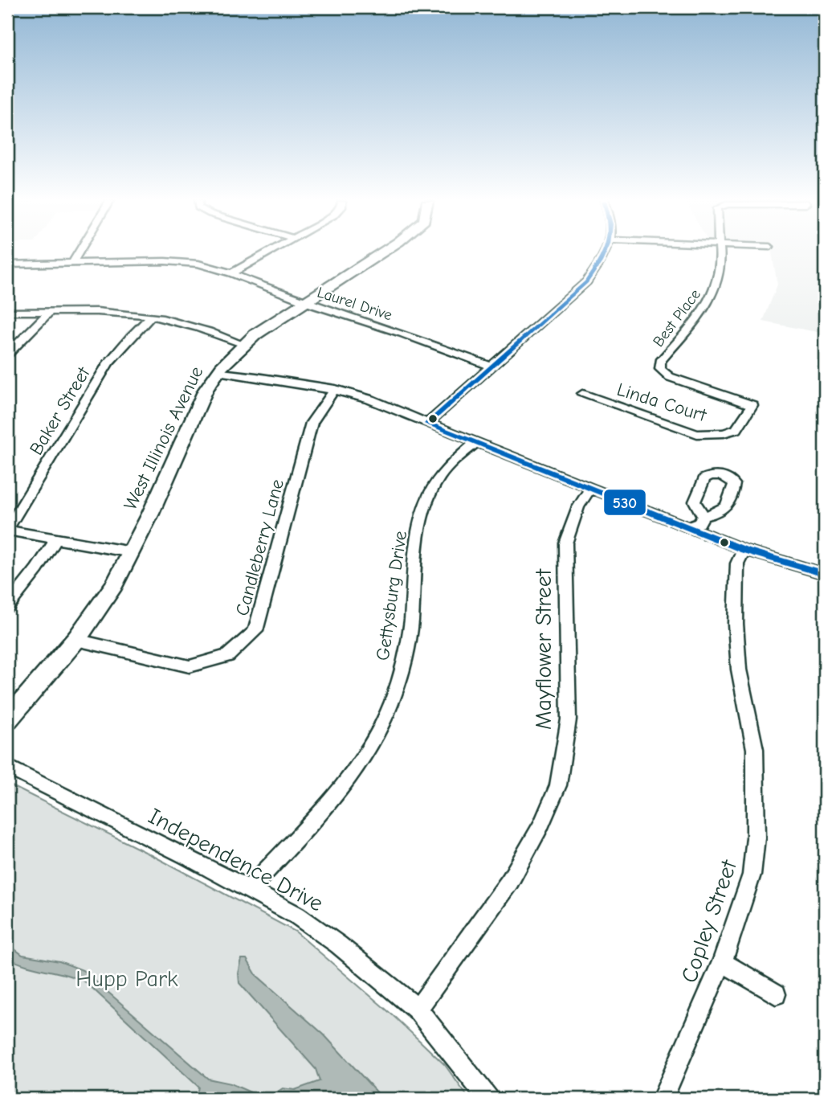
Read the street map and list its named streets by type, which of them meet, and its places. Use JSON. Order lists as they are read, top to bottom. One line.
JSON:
{"streets":{"street":["Laurel Drive","Best Place","Linda Court","Baker Street","West Illinois Avenue","Candleberry Lane","Gettysburg Drive","Mayflower Street","Independence Drive","Copley Street"]},"crossings":[["Laurel Drive","West Illinois Avenue"],["Best Place","Linda Court"],["West Illinois Avenue","Candleberry Lane"],["Gettysburg Drive","Independence Drive"],["Mayflower Street","Independence Drive"]],"parks":["Hupp Park"],"lines":["transit line 530"]}
